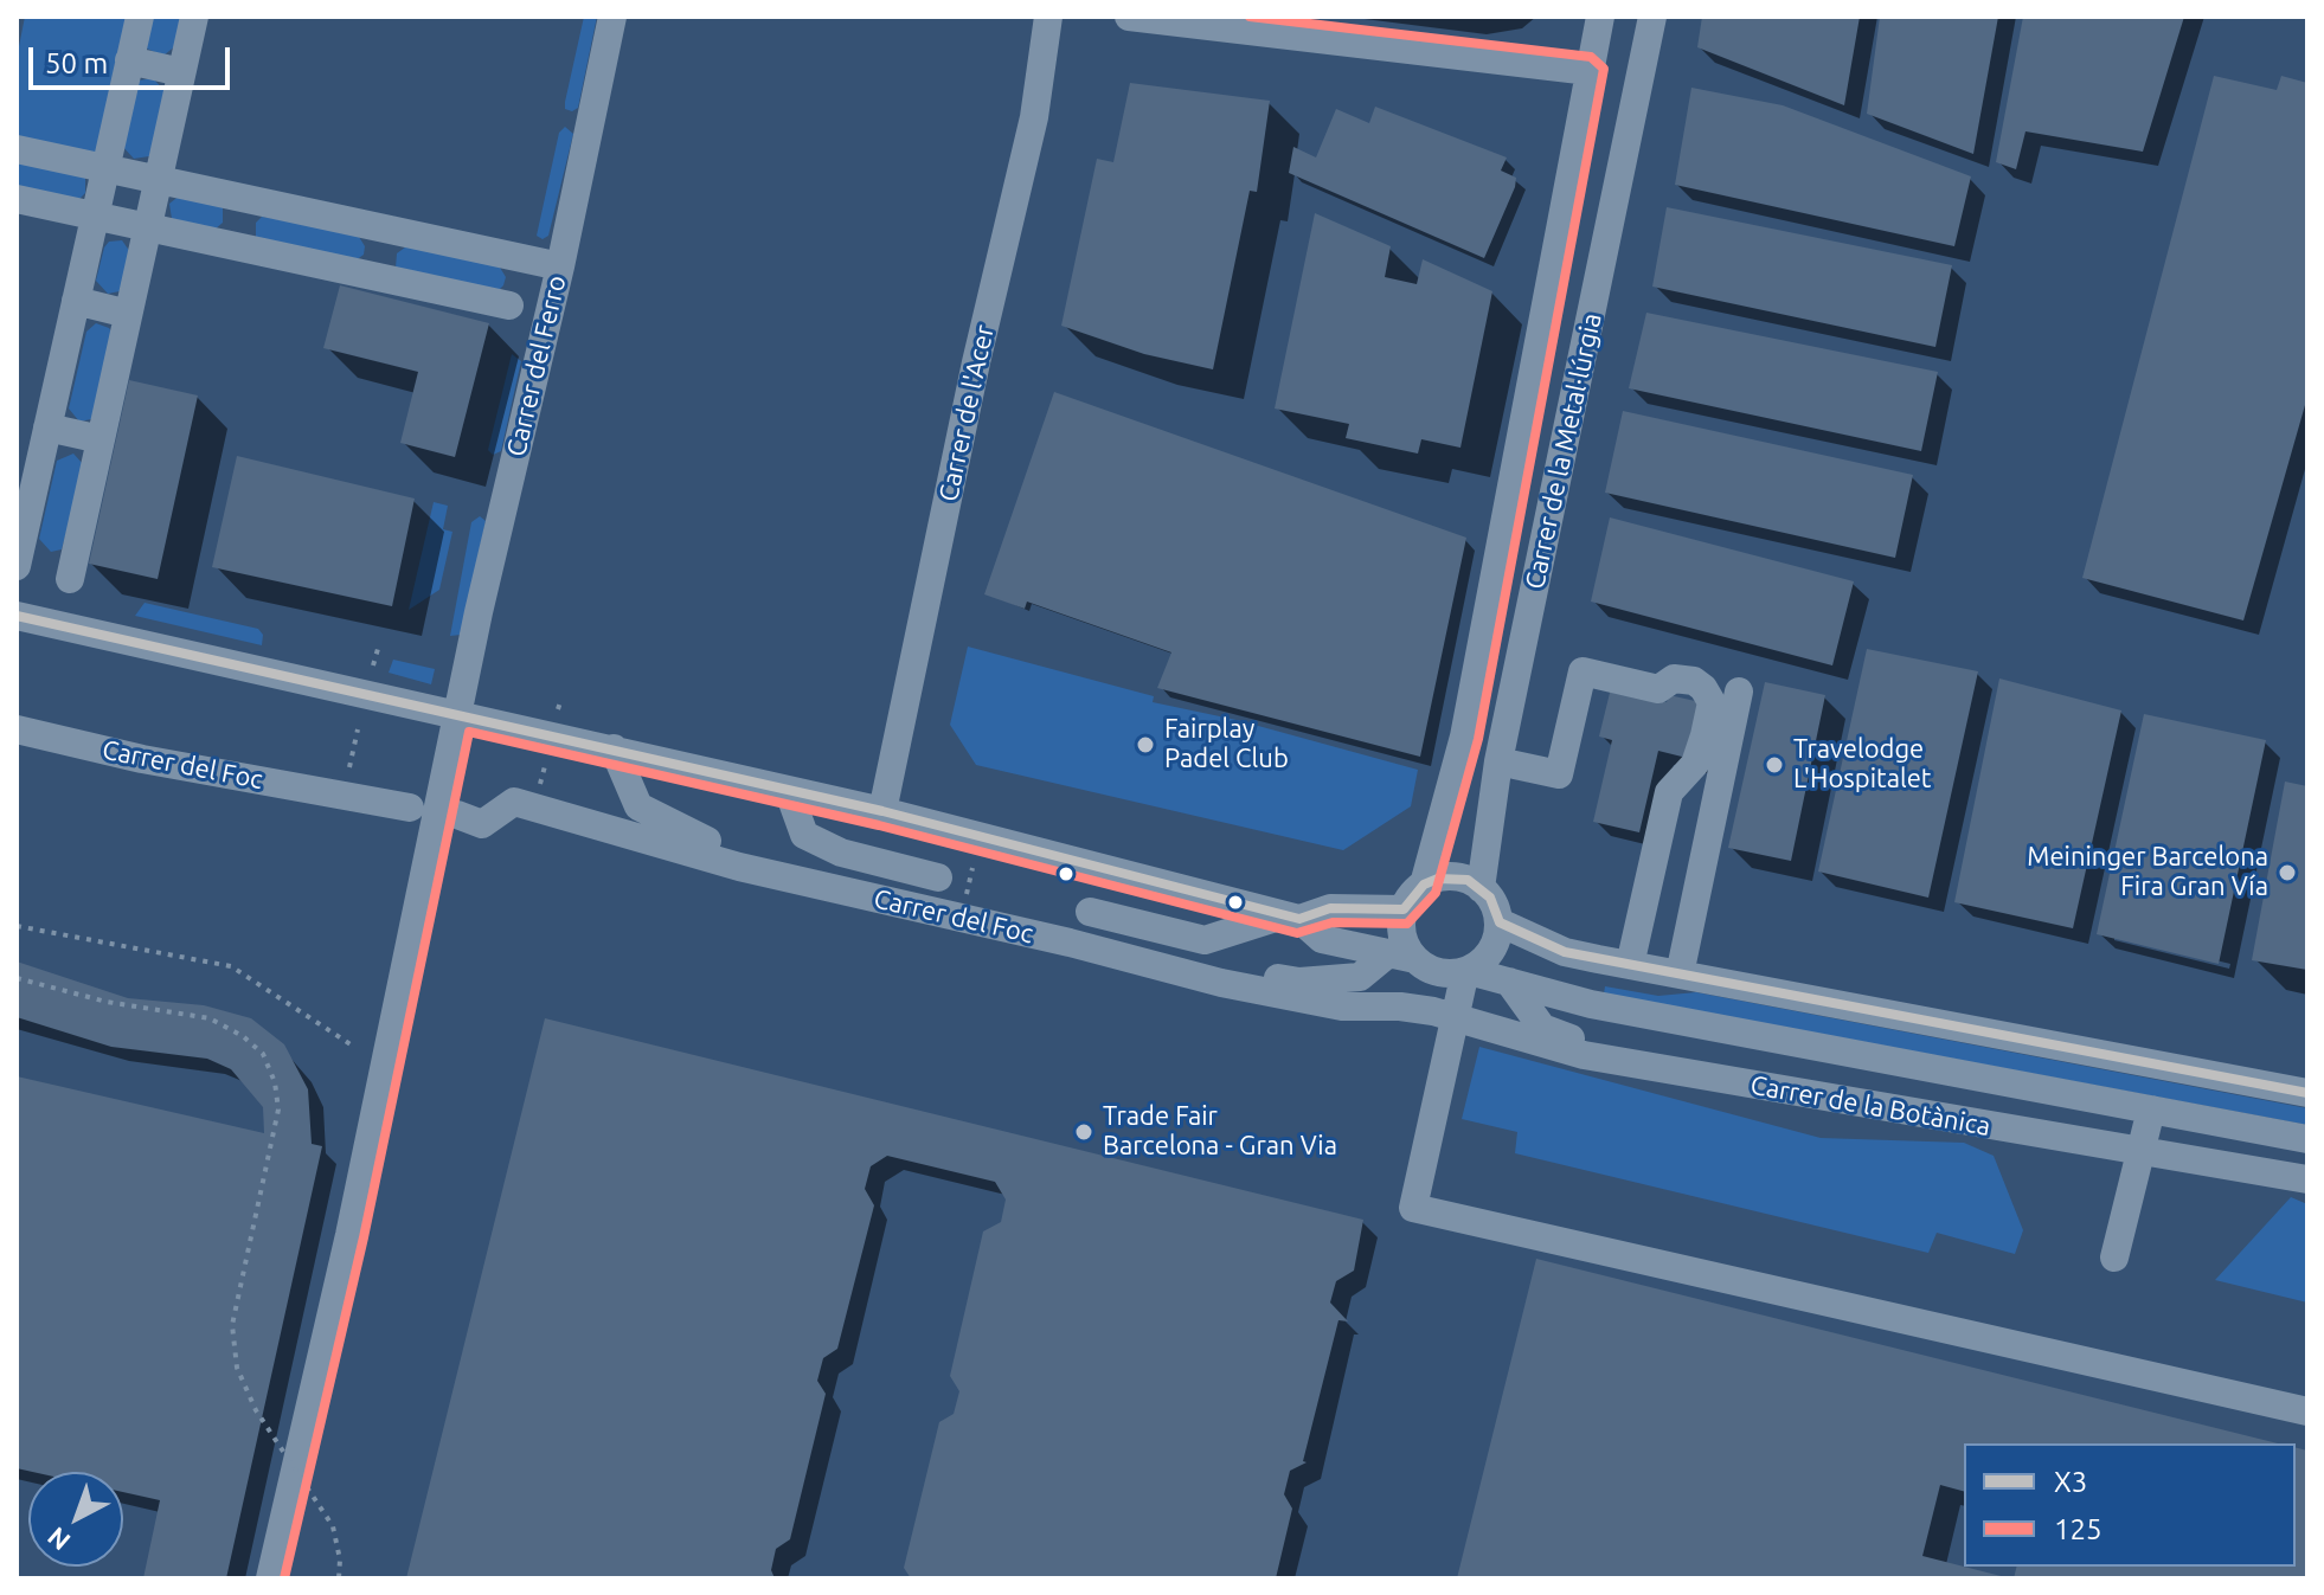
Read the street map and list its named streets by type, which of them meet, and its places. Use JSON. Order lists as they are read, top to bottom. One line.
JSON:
{"streets":{"street":["Carrer del Ferro","Carrer de l'Acer","Carrer de la Metal·lúrgia","Carrer del Foc","Carrer de la Botànica"]},"crossings":[["Carrer de la Metal·lúrgia","Carrer de la Botànica"],["Carrer del Foc","Carrer de la Botànica"]],"places":["Fairplay Padel Club","Travelodge L'Hospitalet","Meininger Barcelona Fira Gran Vía","Trade Fair Barcelona - Gran Via"],"lines":["transit line 125","transit line X3"],"legend":["X3","125"],"scale_bar":"50 m","north":"bottom left"}
